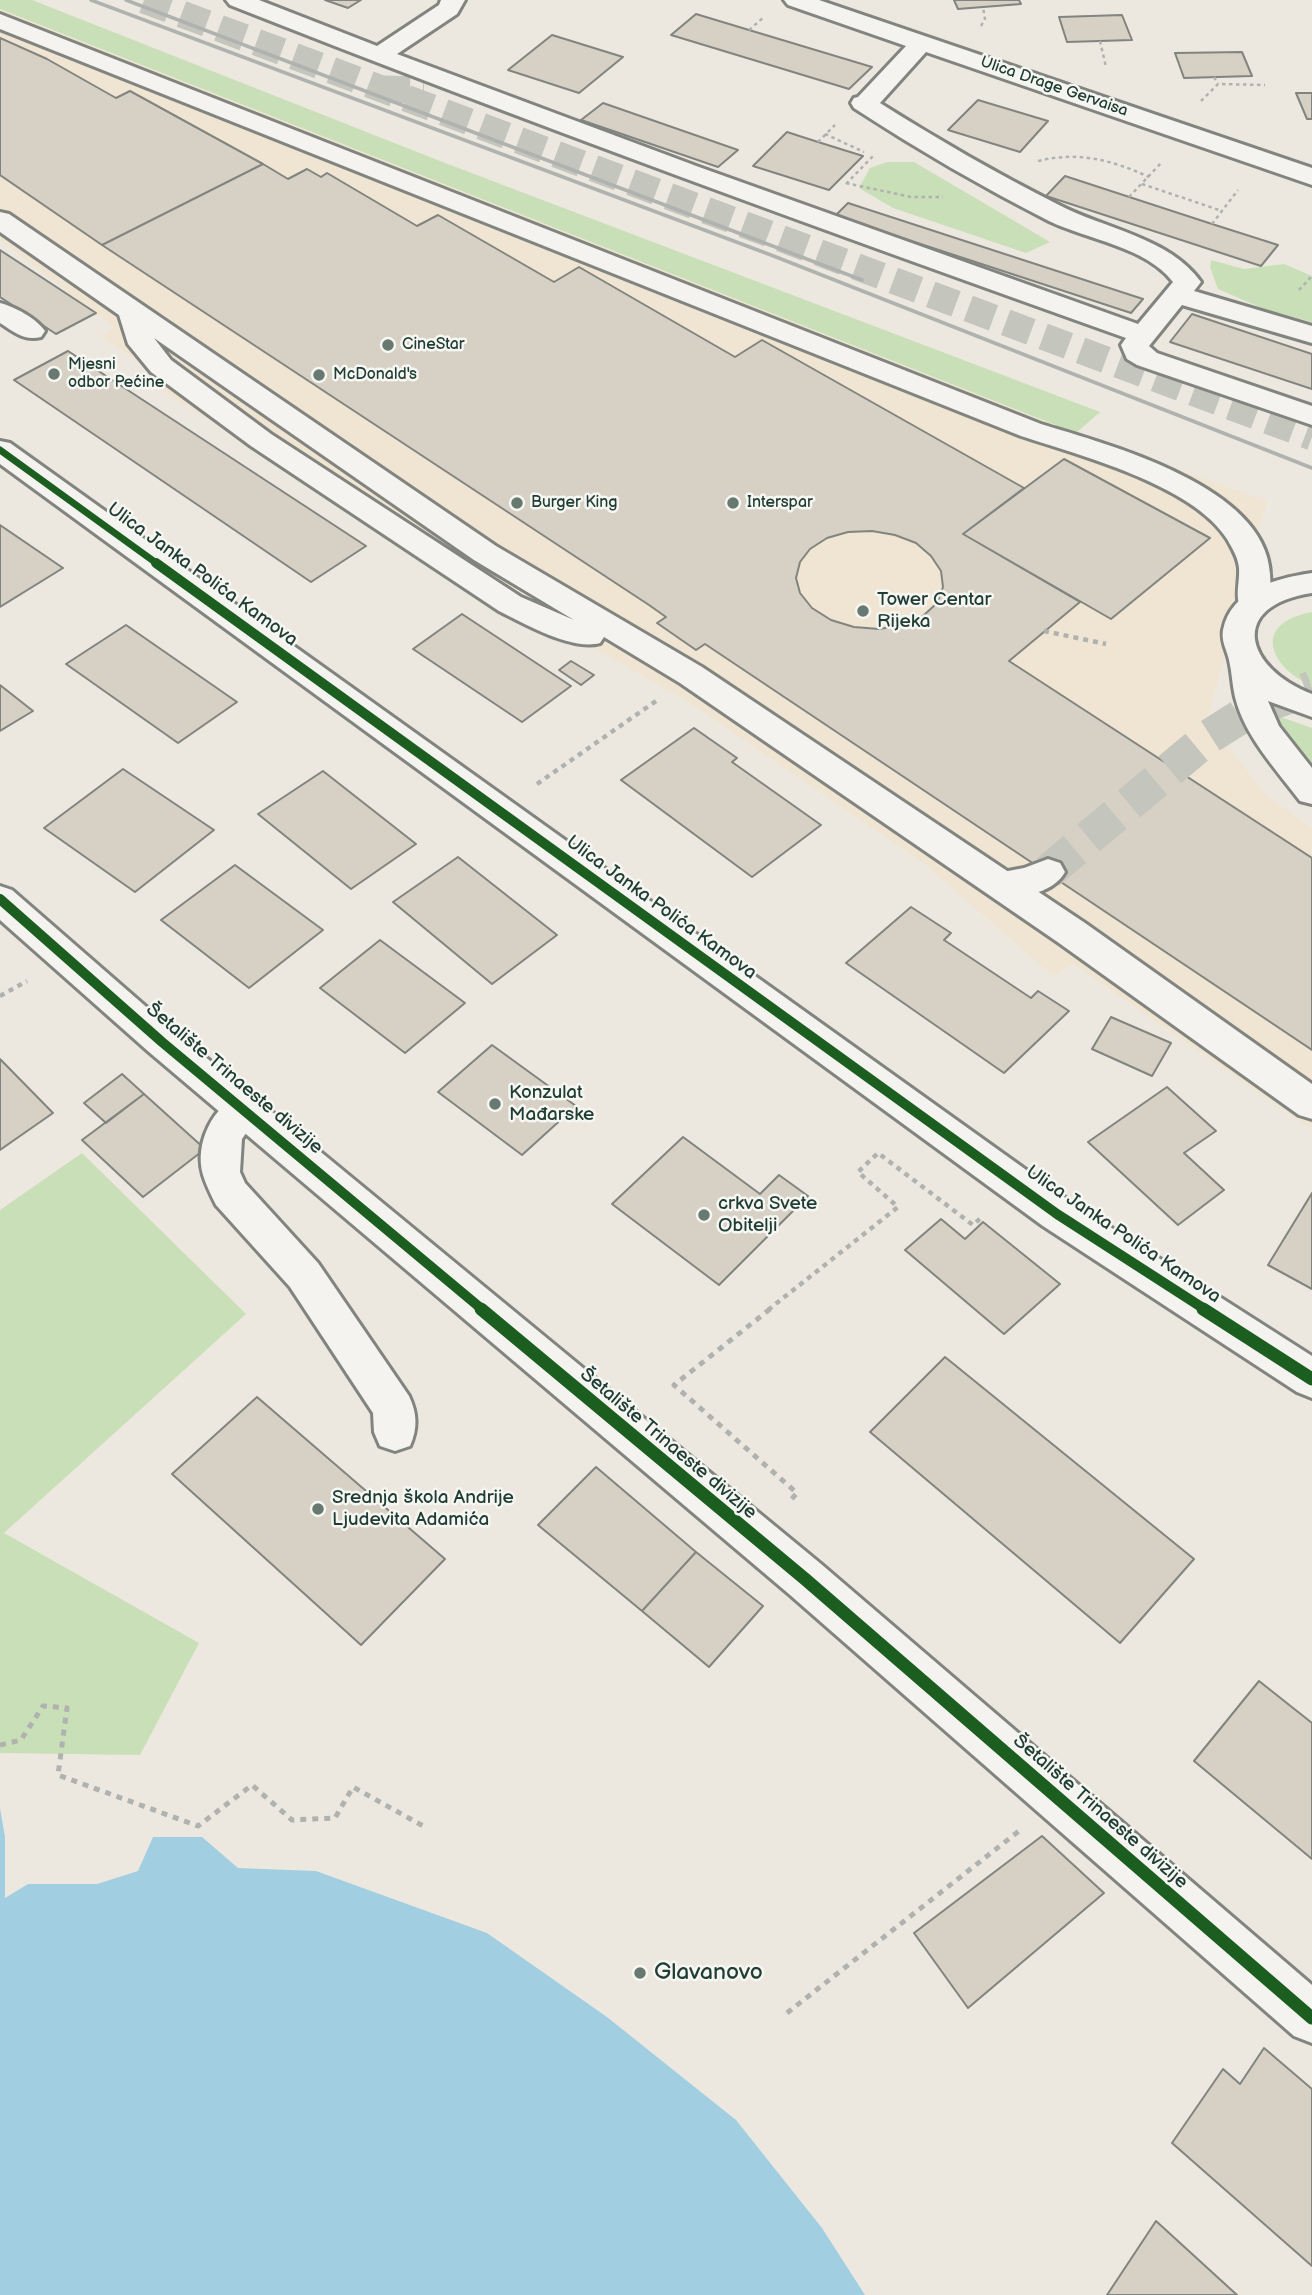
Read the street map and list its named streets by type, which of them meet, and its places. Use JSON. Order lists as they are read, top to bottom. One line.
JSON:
{"streets":{"main road":["Ulica Drage Gervaisa","Ulica Janka Polića Kamova","Šetalište Trinaeste divizije"]},"places":["CineStar","Mjesni odbor Pećine","McDonald's","Burger King","Interspar","Tower Centar Rijeka","Konzulat Mađarske","crkva Svete Obitelji","Srednja škola Andrije Ljudevita Adamića","Glavanovo"]}
